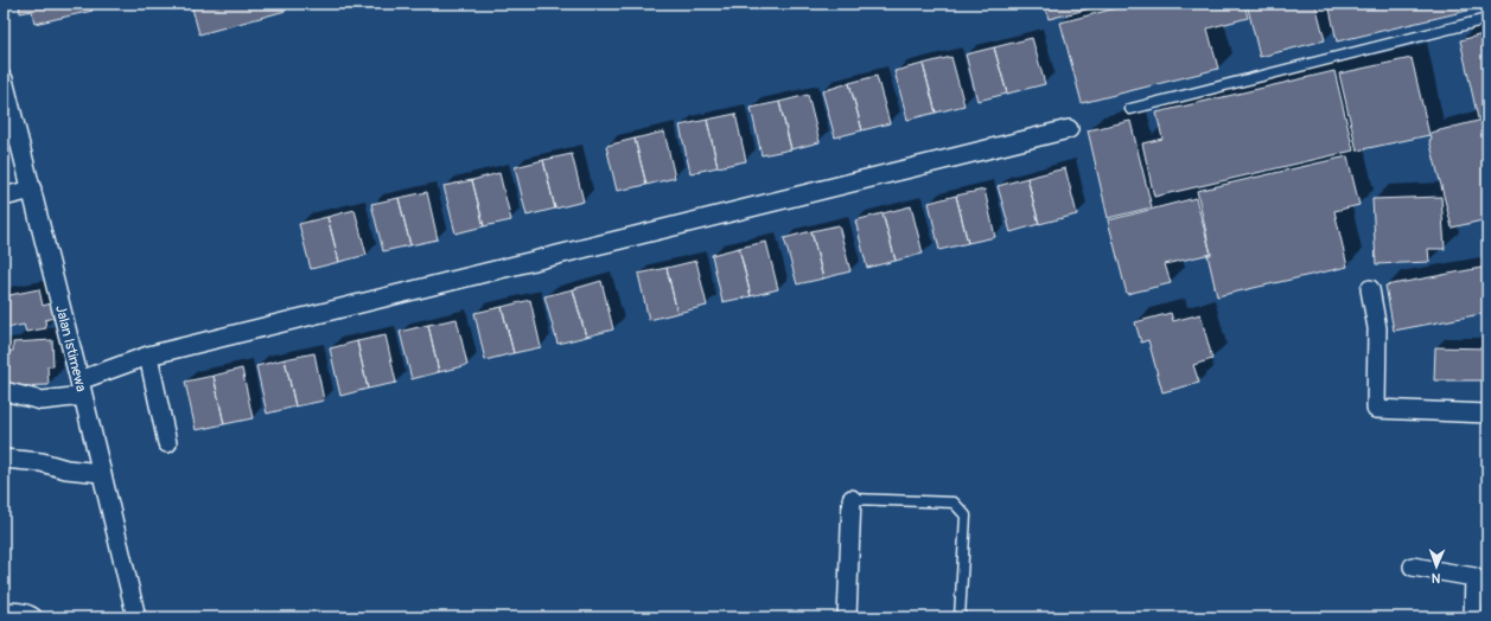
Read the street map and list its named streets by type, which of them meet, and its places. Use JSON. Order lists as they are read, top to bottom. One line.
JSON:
{"streets":{"street":["Jalan Istimewa"]},"north":"bottom"}
